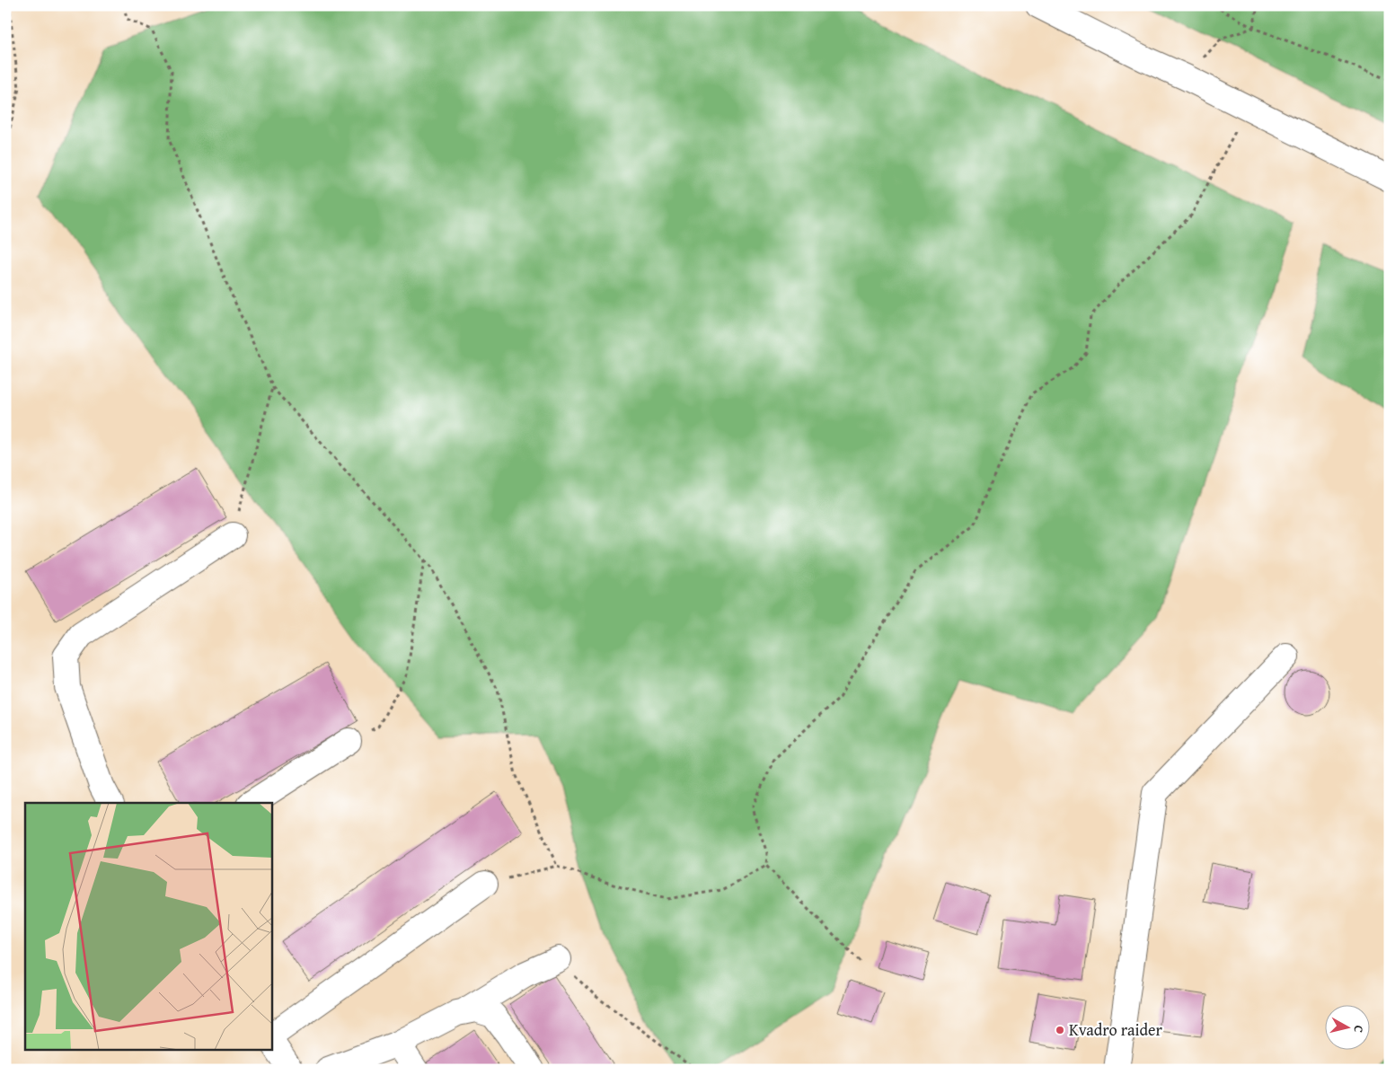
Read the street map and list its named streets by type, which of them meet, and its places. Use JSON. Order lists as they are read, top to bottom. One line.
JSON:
{"places":["Kvadro raider"],"north":"right"}
